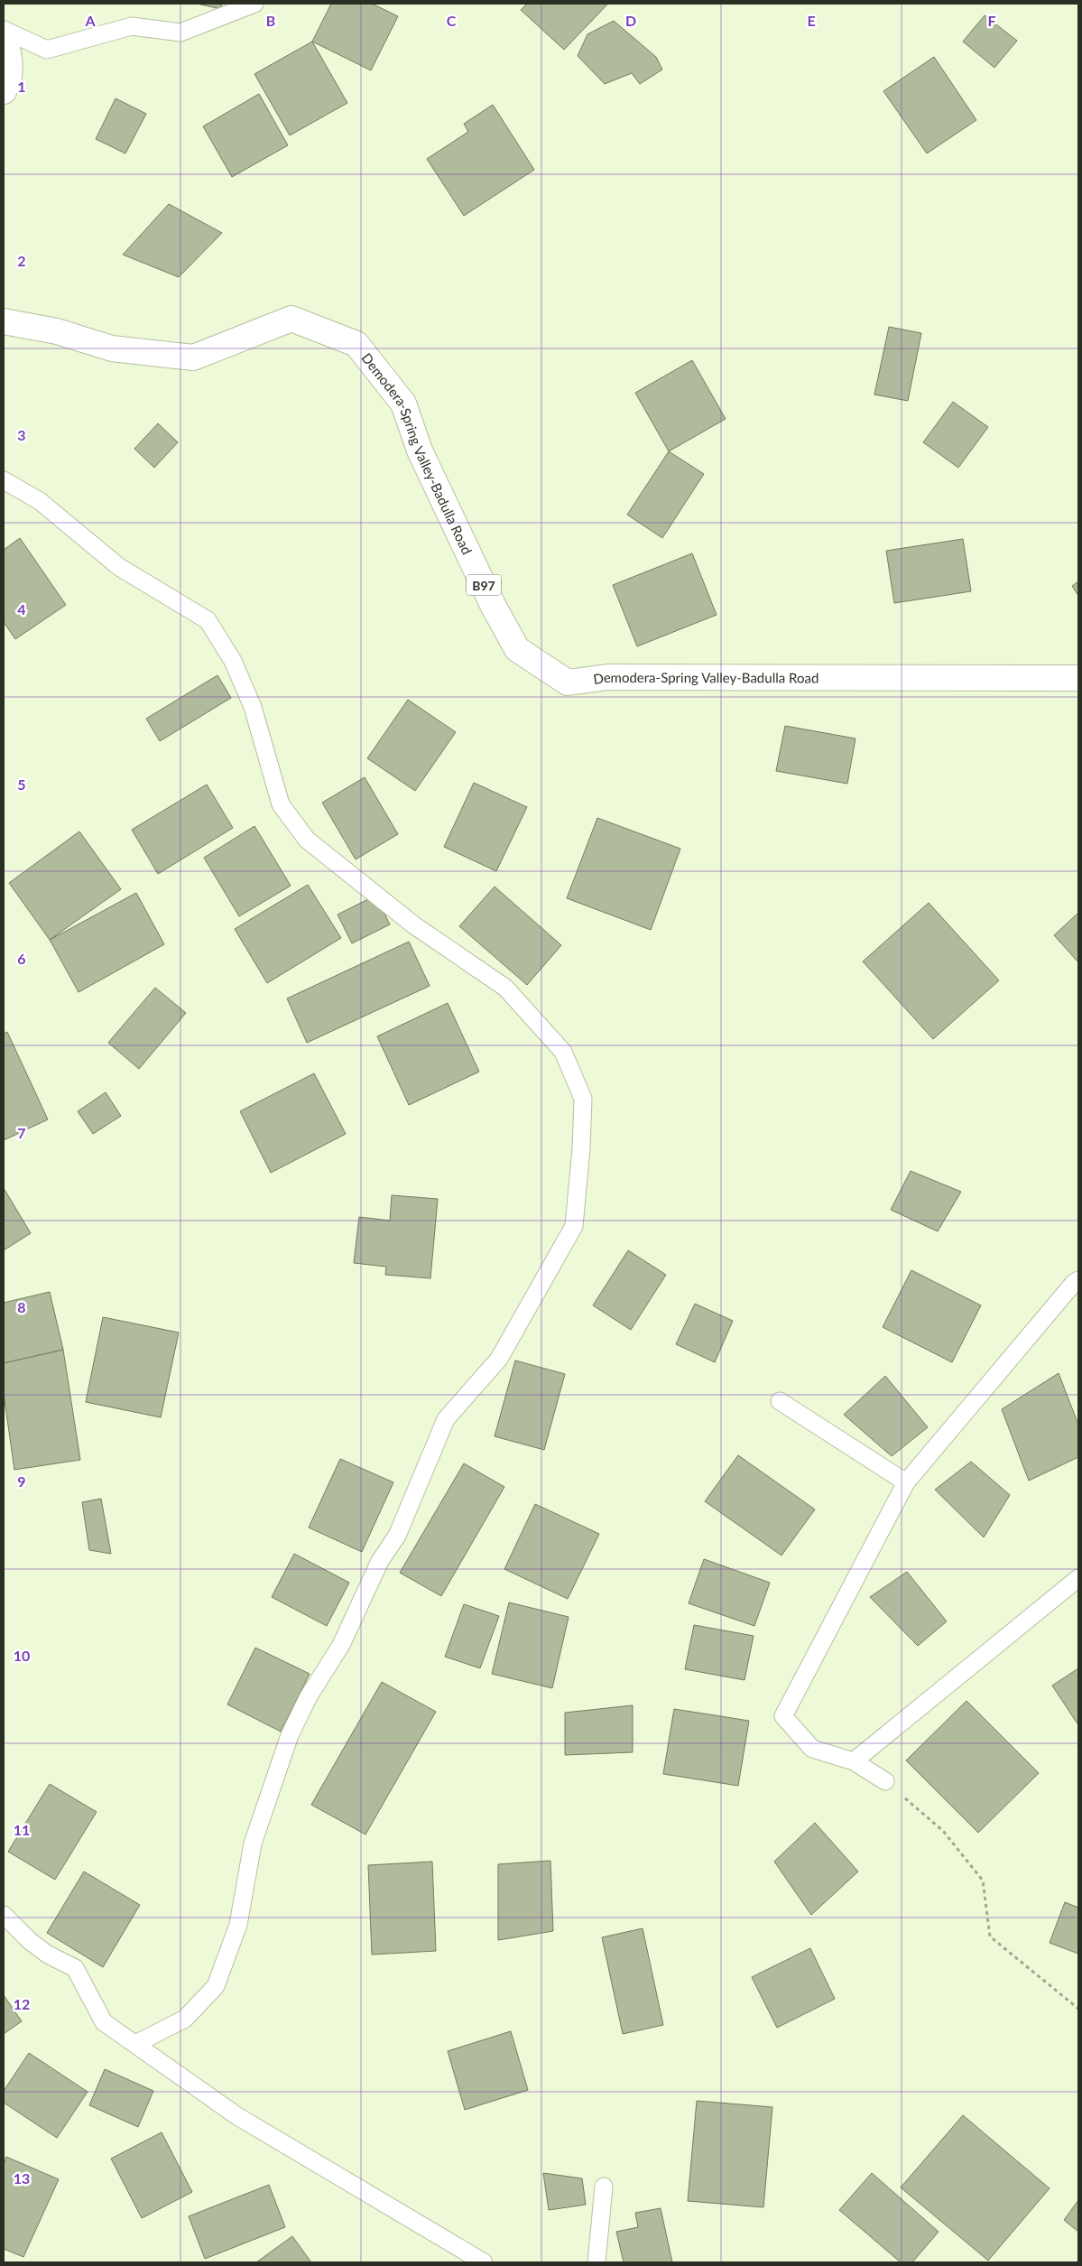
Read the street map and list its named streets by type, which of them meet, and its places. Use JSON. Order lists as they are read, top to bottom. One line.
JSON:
{"streets":{"main road":["Demodera-Spring Valley-Badulla Road","B97"]},"grid":{"columns":["A","B","C","D","E","F"],"rows":["1","2","3","4","5","6","7","8","9","10","11","12","13"]}}
